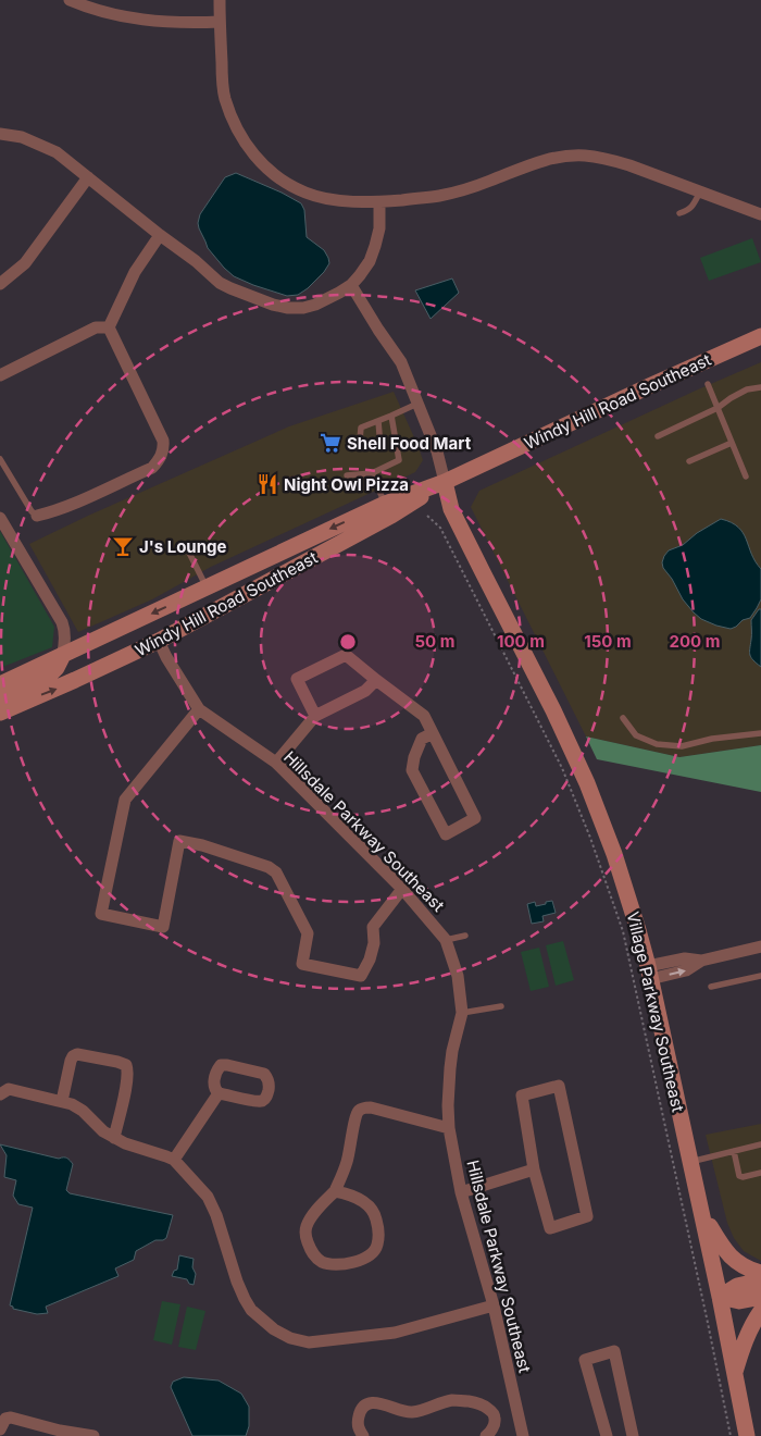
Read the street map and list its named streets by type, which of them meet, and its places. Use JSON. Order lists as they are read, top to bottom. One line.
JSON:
{"streets":{"main road":["Windy Hill Road Southeast","Village Parkway Southeast"],"street":["Hillsdale Parkway Southeast"]},"crossings":[["Windy Hill Road Southeast","Hillsdale Parkway Southeast"],["Windy Hill Road Southeast","Village Parkway Southeast"]],"places":{"supermarket":["Shell Food Mart"],"restaurant":["Night Owl Pizza"],"bar":["J's Lounge"]},"rings":["50 m","100 m","150 m","200 m"]}
